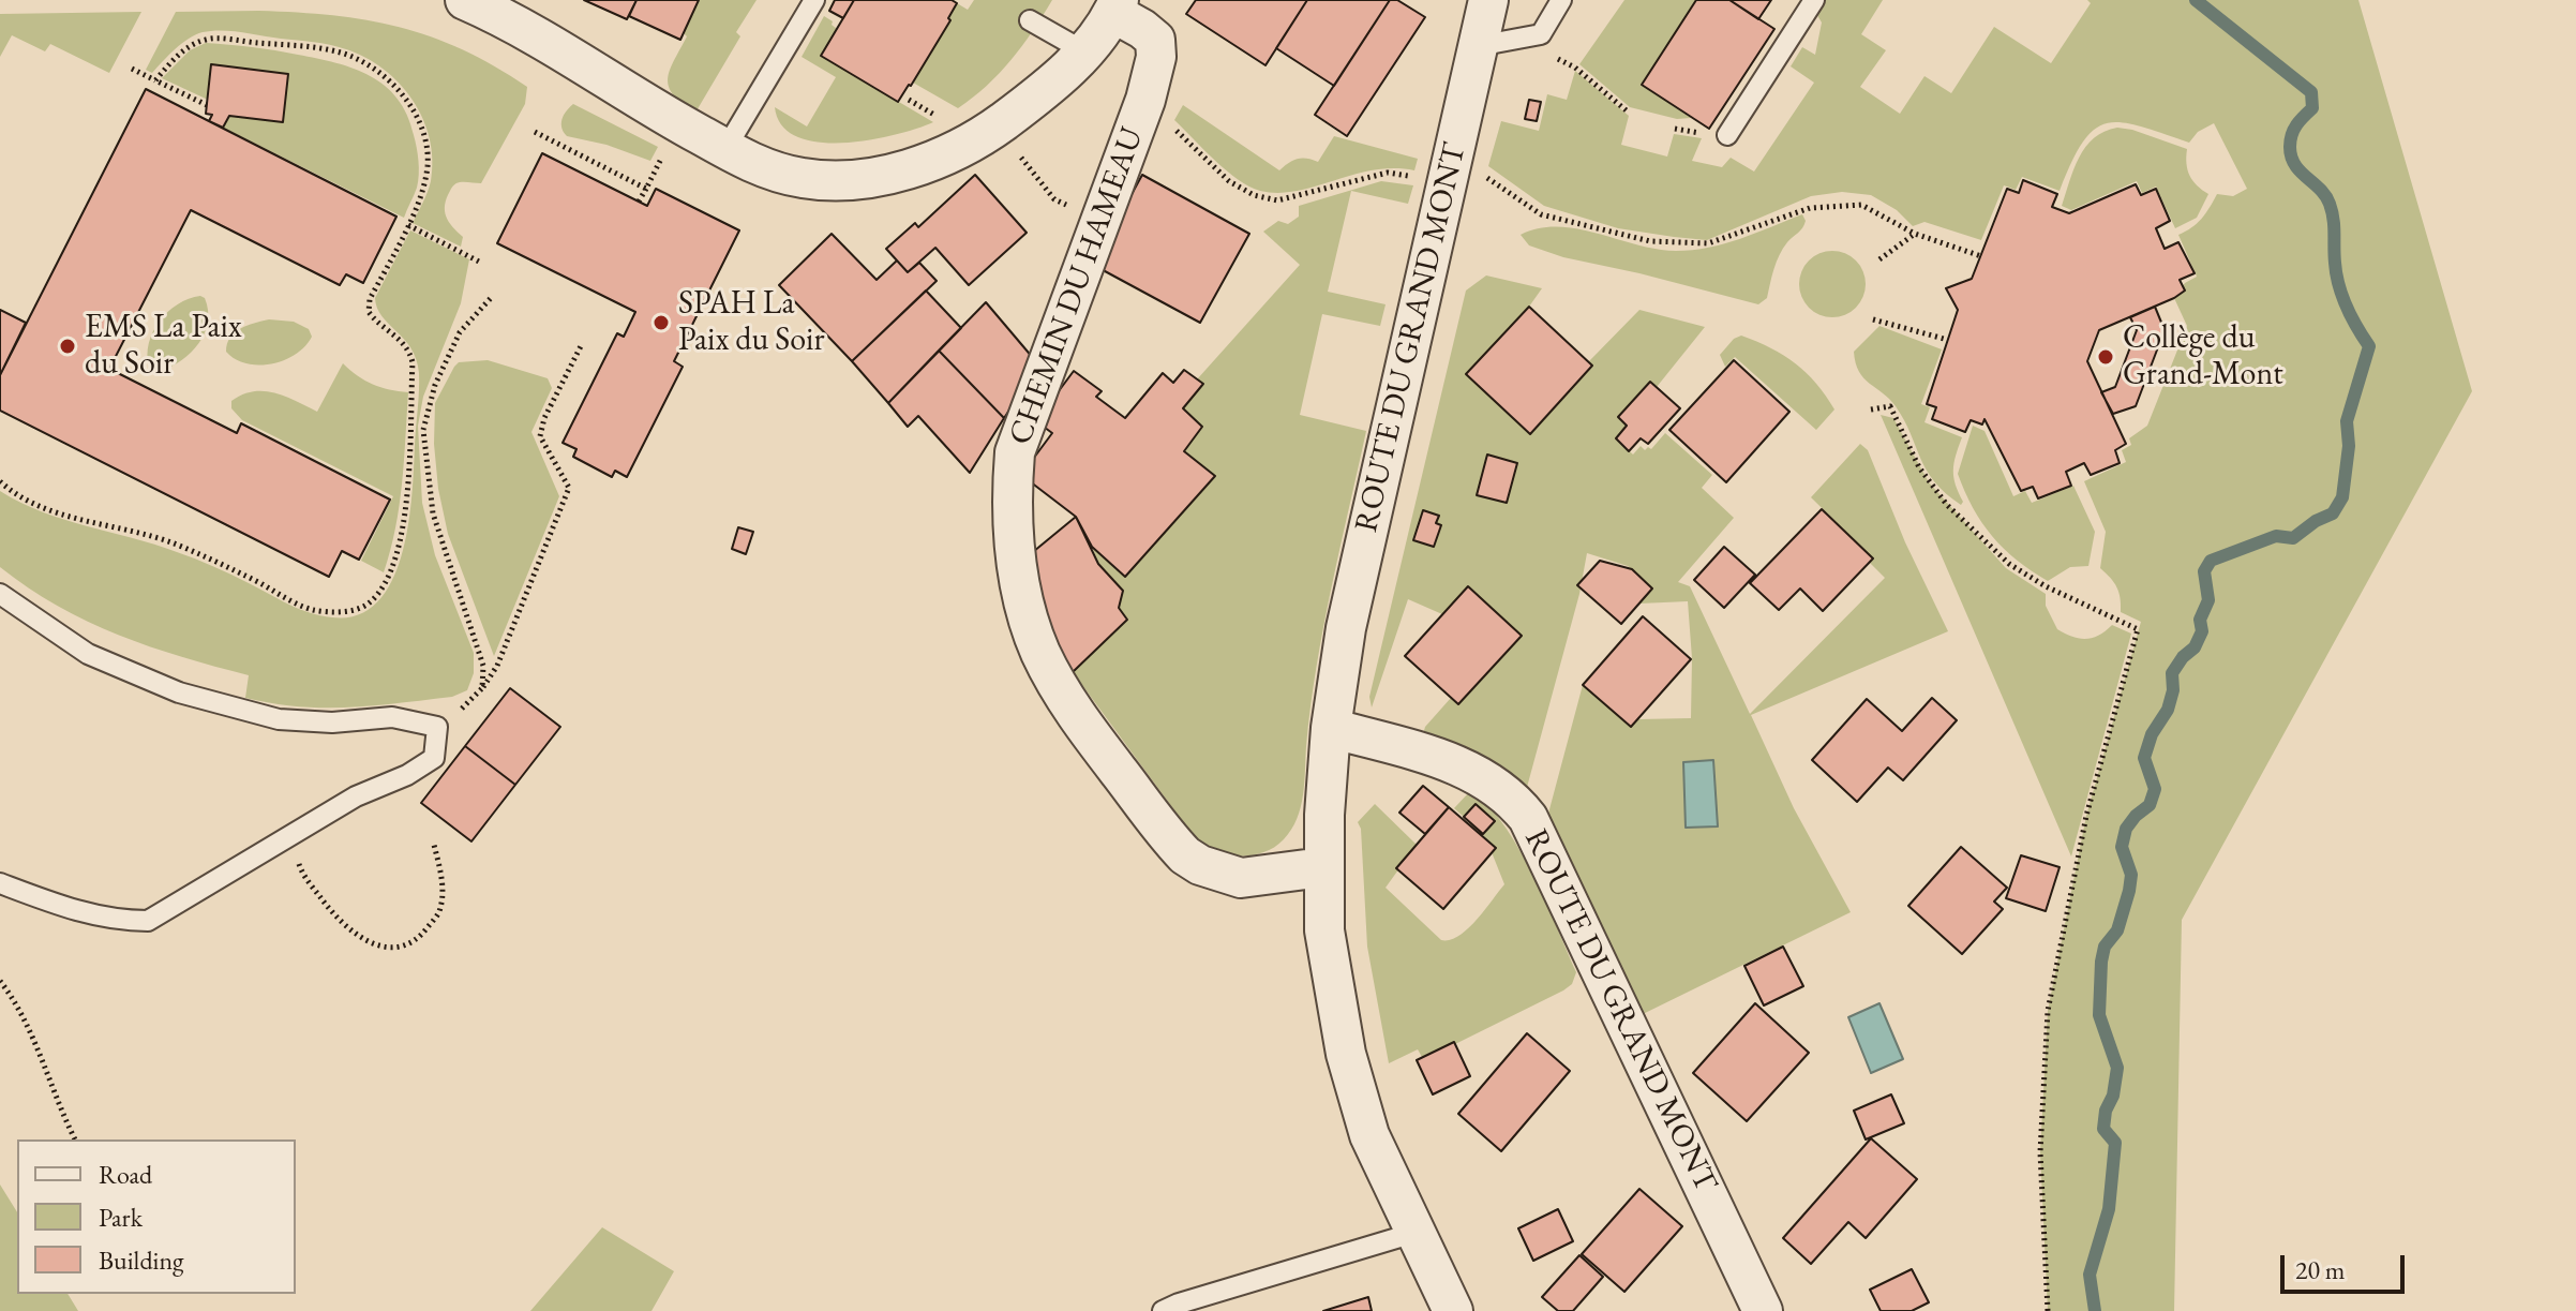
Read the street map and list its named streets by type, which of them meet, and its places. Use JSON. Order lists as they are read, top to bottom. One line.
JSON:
{"streets":{"street":["CHEMIN DU HAMEAU","ROUTE DU GRAND MONT"]},"crossings":[["CHEMIN DU HAMEAU","ROUTE DU GRAND MONT"]],"places":["SPAH La Paix du Soir","EMS La Paix du Soir","Collège du Grand-Mont"],"legend":["Road","Park","Building"],"scale_bar":"20 m"}
